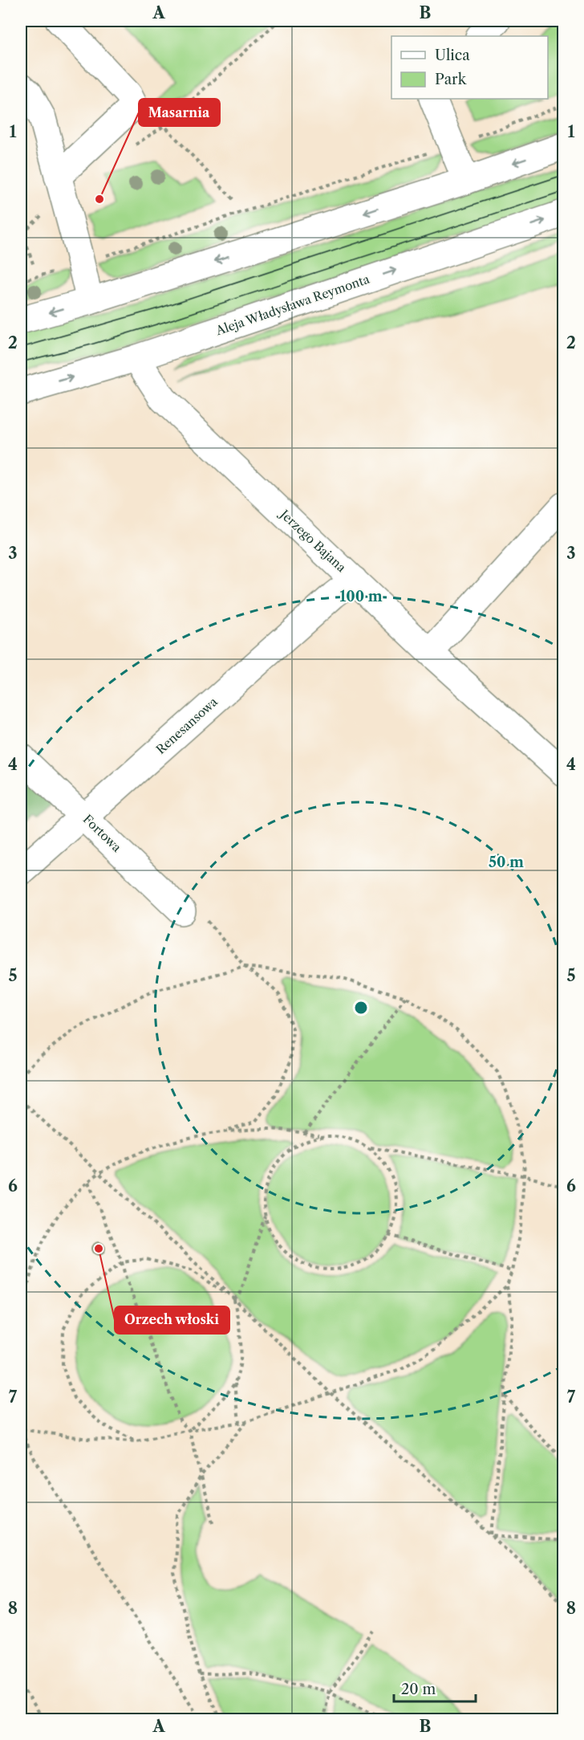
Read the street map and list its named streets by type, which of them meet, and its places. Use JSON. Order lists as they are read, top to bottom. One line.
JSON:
{"streets":{"street":["Aleja Władysława Reymonta","Jerzego Bajana","Renesansowa","Fortowa"]},"crossings":[["Aleja Władysława Reymonta","Jerzego Bajana"],["Jerzego Bajana","Renesansowa"],["Renesansowa","Fortowa"]],"places":["Masarnia","Orzech włoski"],"legend":["Ulica","Park"],"scale_bar":"20 m","grid":{"columns":["A","B"],"rows":["1","2","3","4","5","6","7","8"]},"rings":["100 m","50 m"]}
